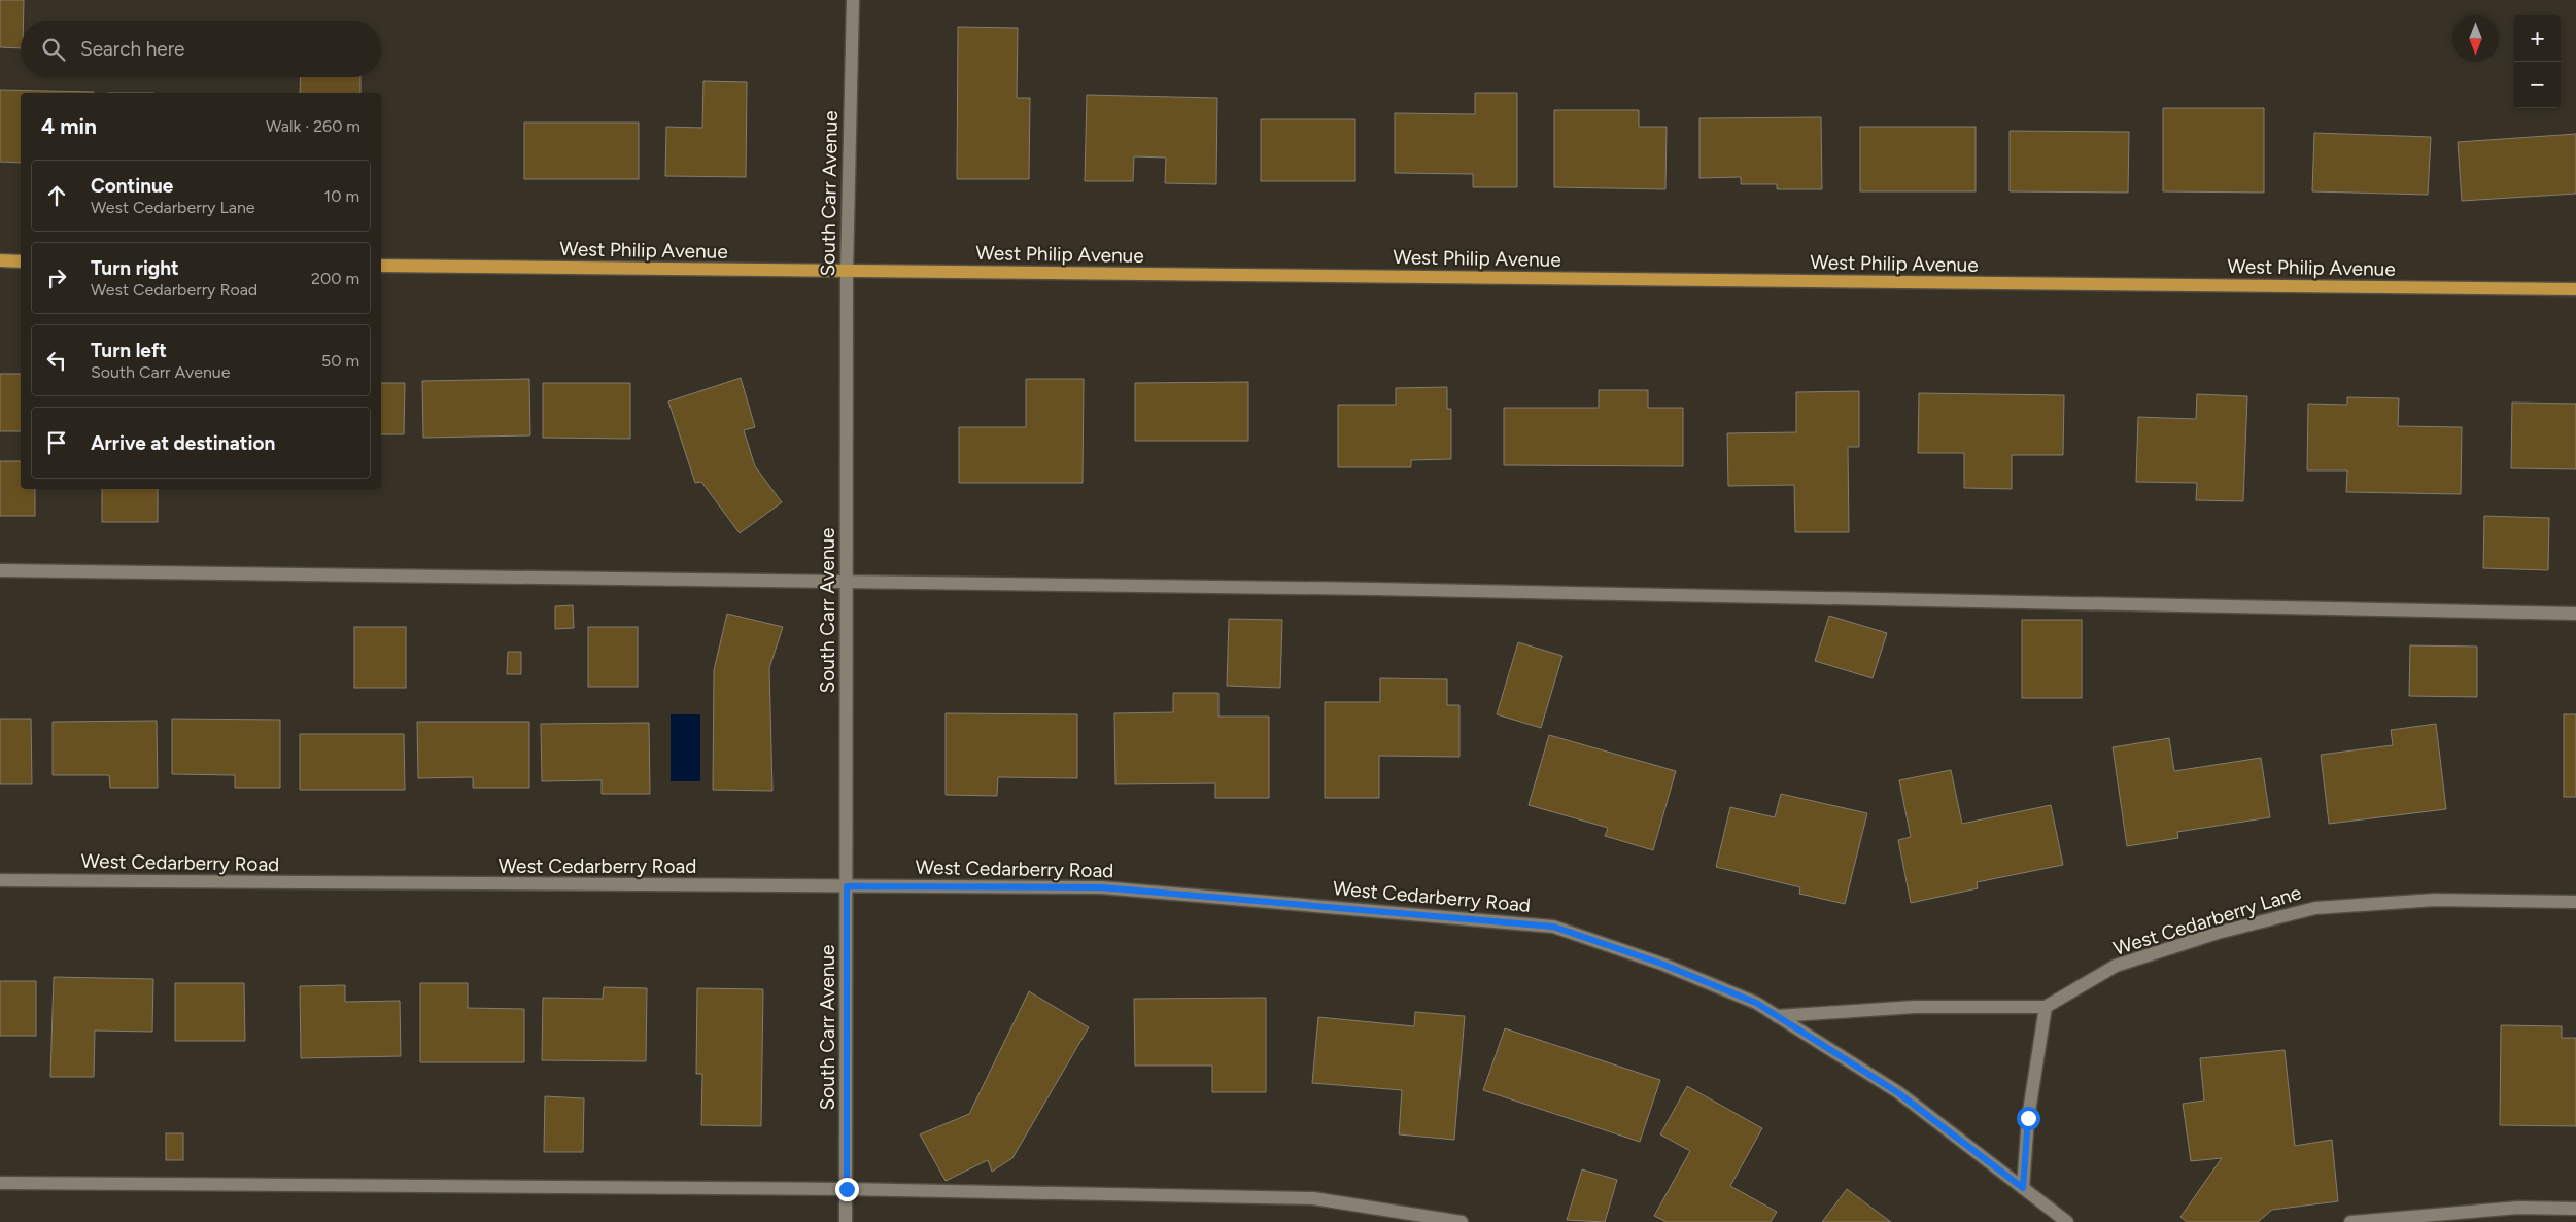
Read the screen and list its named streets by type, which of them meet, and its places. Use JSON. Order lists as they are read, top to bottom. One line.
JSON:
{"streets":{"main road":["West Philip Avenue"],"street":["South Carr Avenue","West Cedarberry Road","West Cedarberry Lane"]},"crossings":[["South Carr Avenue","West Philip Avenue"],["South Carr Avenue","West Cedarberry Road"]],"north":"bottom","page":{"map_buttons":["+","−"],"search":"Search here","heading":["4 min","Walk · 260 m"],"list":[["Continue","West Cedarberry Lane","10 m"],["Turn right","West Cedarberry Road","200 m"],["Turn left","South Carr Avenue","50 m"],"Arrive at destination"]}}
